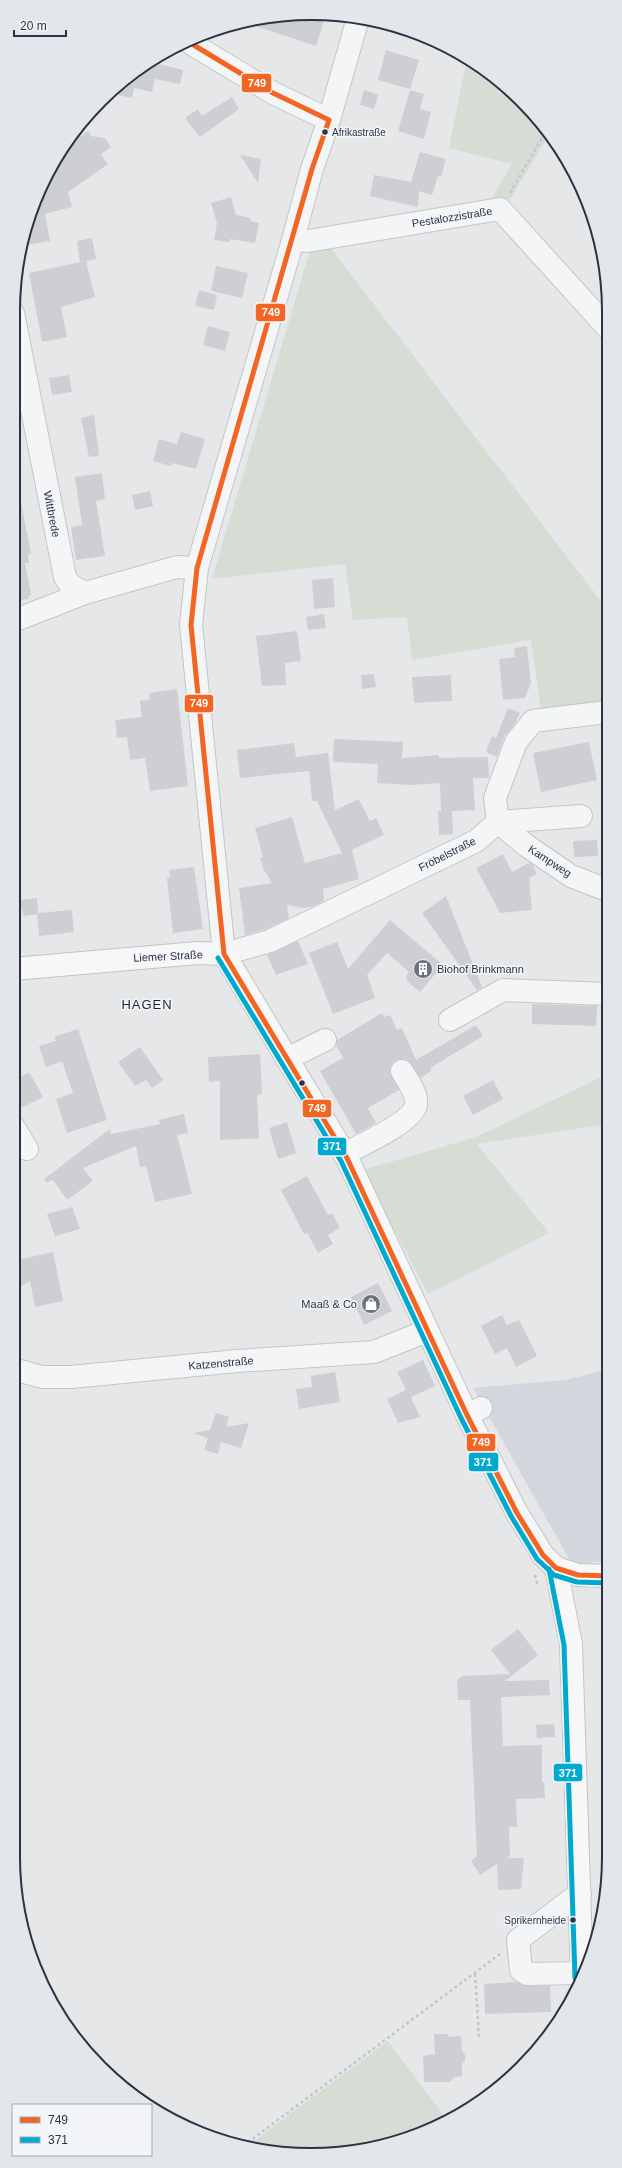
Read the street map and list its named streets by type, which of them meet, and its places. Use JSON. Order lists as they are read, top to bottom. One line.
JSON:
{"streets":{"main road":["Liemer Straße"],"street":["Pestalozzistraße","Wittbrede","Fröbelstraße","Kampweg","Katzenstraße"]},"crossings":[["Fröbelstraße","Kampweg"],["Fröbelstraße","Liemer Straße"]],"districts":["HAGEN"],"places":{"other":["Afrikastraße","Sprikernheide"],"building":["Biohof Brinkmann"],"shop":["Maaß & Co"]},"lines":["transit line 749","transit line 371"],"legend":["749","371"],"scale_bar":"20 m"}
